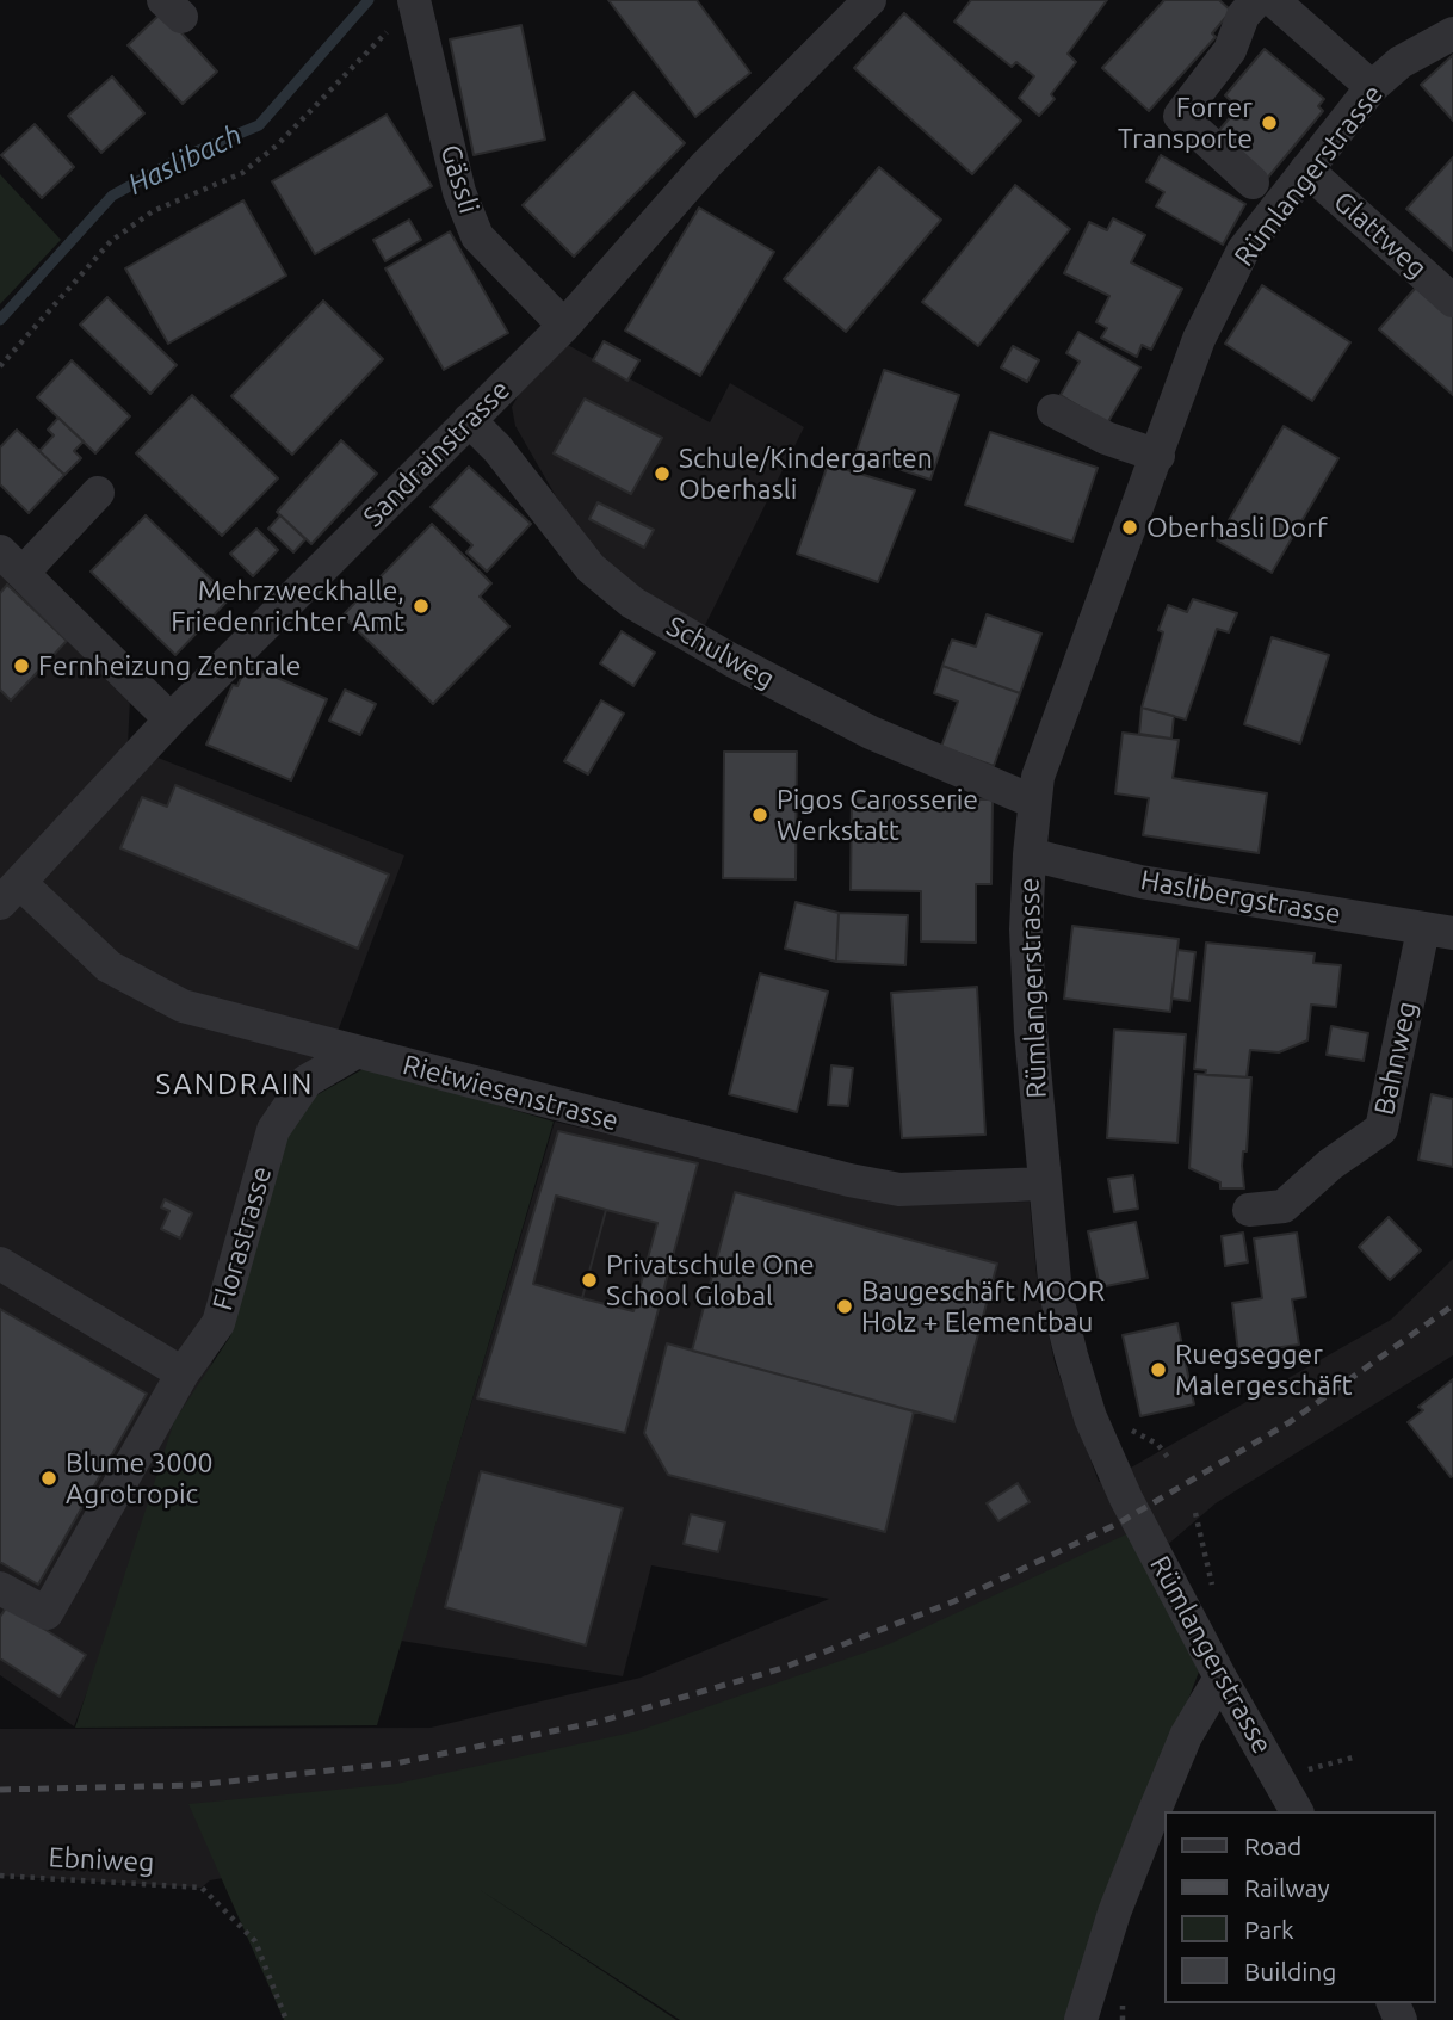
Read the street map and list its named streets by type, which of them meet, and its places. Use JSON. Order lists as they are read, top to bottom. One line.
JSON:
{"streets":{"street":["Rümlangerstrasse","Gässli","Glattweg","Sandrainstrasse","Schulweg","Haslibergstrasse","Bahnweg","Rietwiesenstrasse","Florastrasse"],"path":["Ebniweg"]},"crossings":[["Rümlangerstrasse","Glattweg"],["Rümlangerstrasse","Schulweg"],["Rümlangerstrasse","Haslibergstrasse"],["Rümlangerstrasse","Rietwiesenstrasse"],["Gässli","Sandrainstrasse"],["Sandrainstrasse","Schulweg"],["Sandrainstrasse","Rietwiesenstrasse"],["Haslibergstrasse","Bahnweg"],["Rietwiesenstrasse","Florastrasse"]],"districts":["SANDRAIN"],"water":["Haslibach"],"places":["Forrer Transporte","Schule/Kindergarten Oberhasli","Oberhasli Dorf","Mehrzweckhalle, Friedenrichter Amt","Fernheizung Zentrale","Pigos Carosserie Werkstatt","Privatschule One School Global","Baugeschäft MOOR Holz + Elementbau","Ruegsegger Malergeschäft","Blume 3000 Agrotropic"],"legend":["Road","Railway","Park","Building"]}
